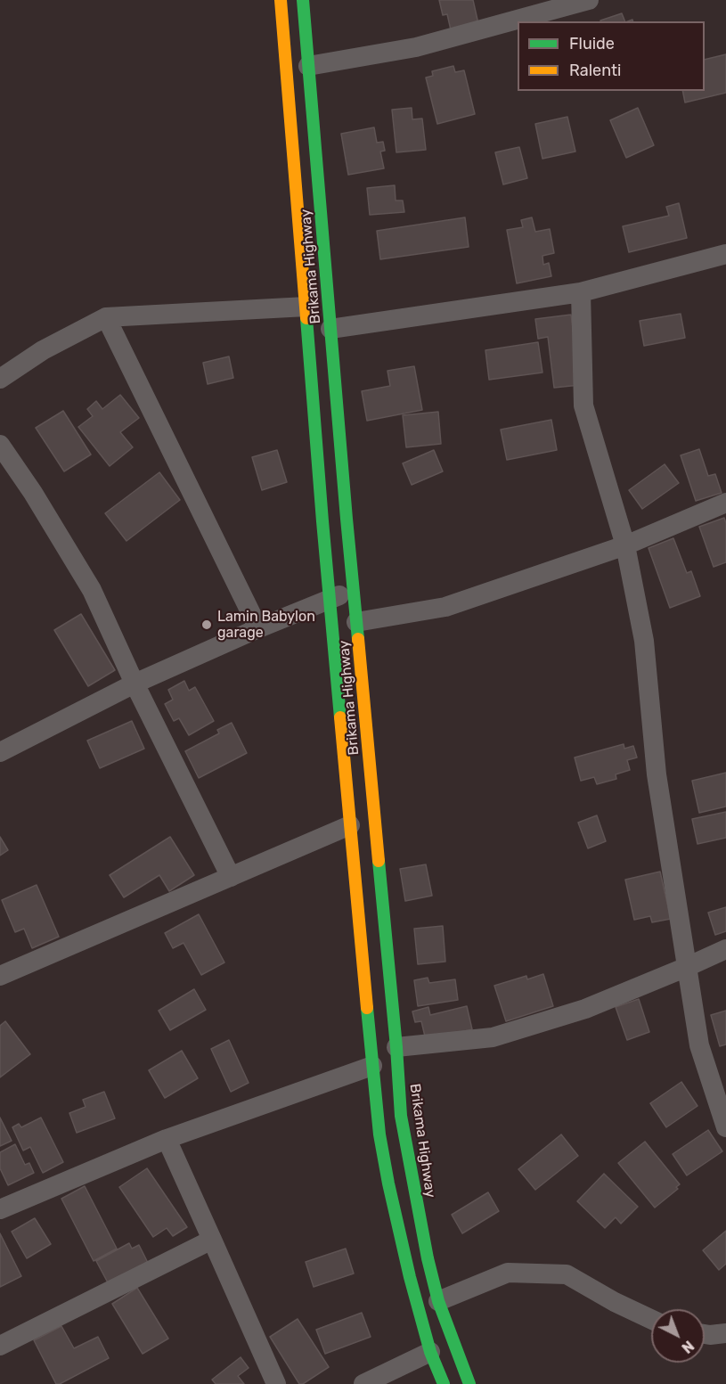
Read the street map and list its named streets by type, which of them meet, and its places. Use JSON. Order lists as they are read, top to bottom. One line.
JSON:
{"streets":{"highway":["Brikama Highway"]},"places":["Lamin Babylon garage"],"legend":["Fluide","Ralenti"],"north":"bottom right"}
